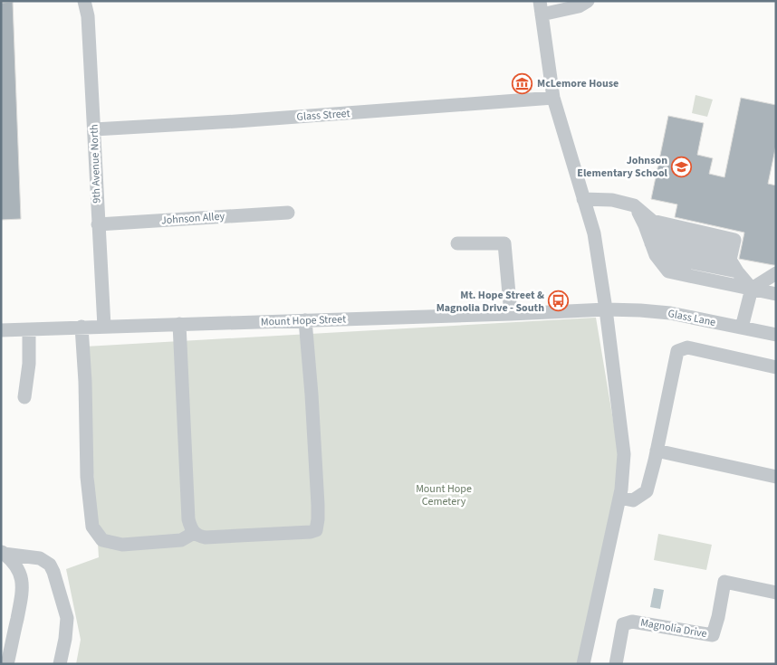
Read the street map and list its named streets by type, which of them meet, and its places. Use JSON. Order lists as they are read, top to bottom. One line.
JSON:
{"streets":{"street":["Glass Street","9th Avenue North","Johnson Alley","Glass Lane","Mount Hope Street","Magnolia Drive"]},"crossings":[["Glass Street","9th Avenue North"],["9th Avenue North","Johnson Alley"],["9th Avenue North","Mount Hope Street"],["Glass Lane","Mount Hope Street"]],"parks":["Mount Hope Cemetery"],"places":{"museum":["McLemore House"],"school or university":["Johnson Elementary School"],"bus stop":["Mt. Hope Street & Magnolia Drive - South"]}}
